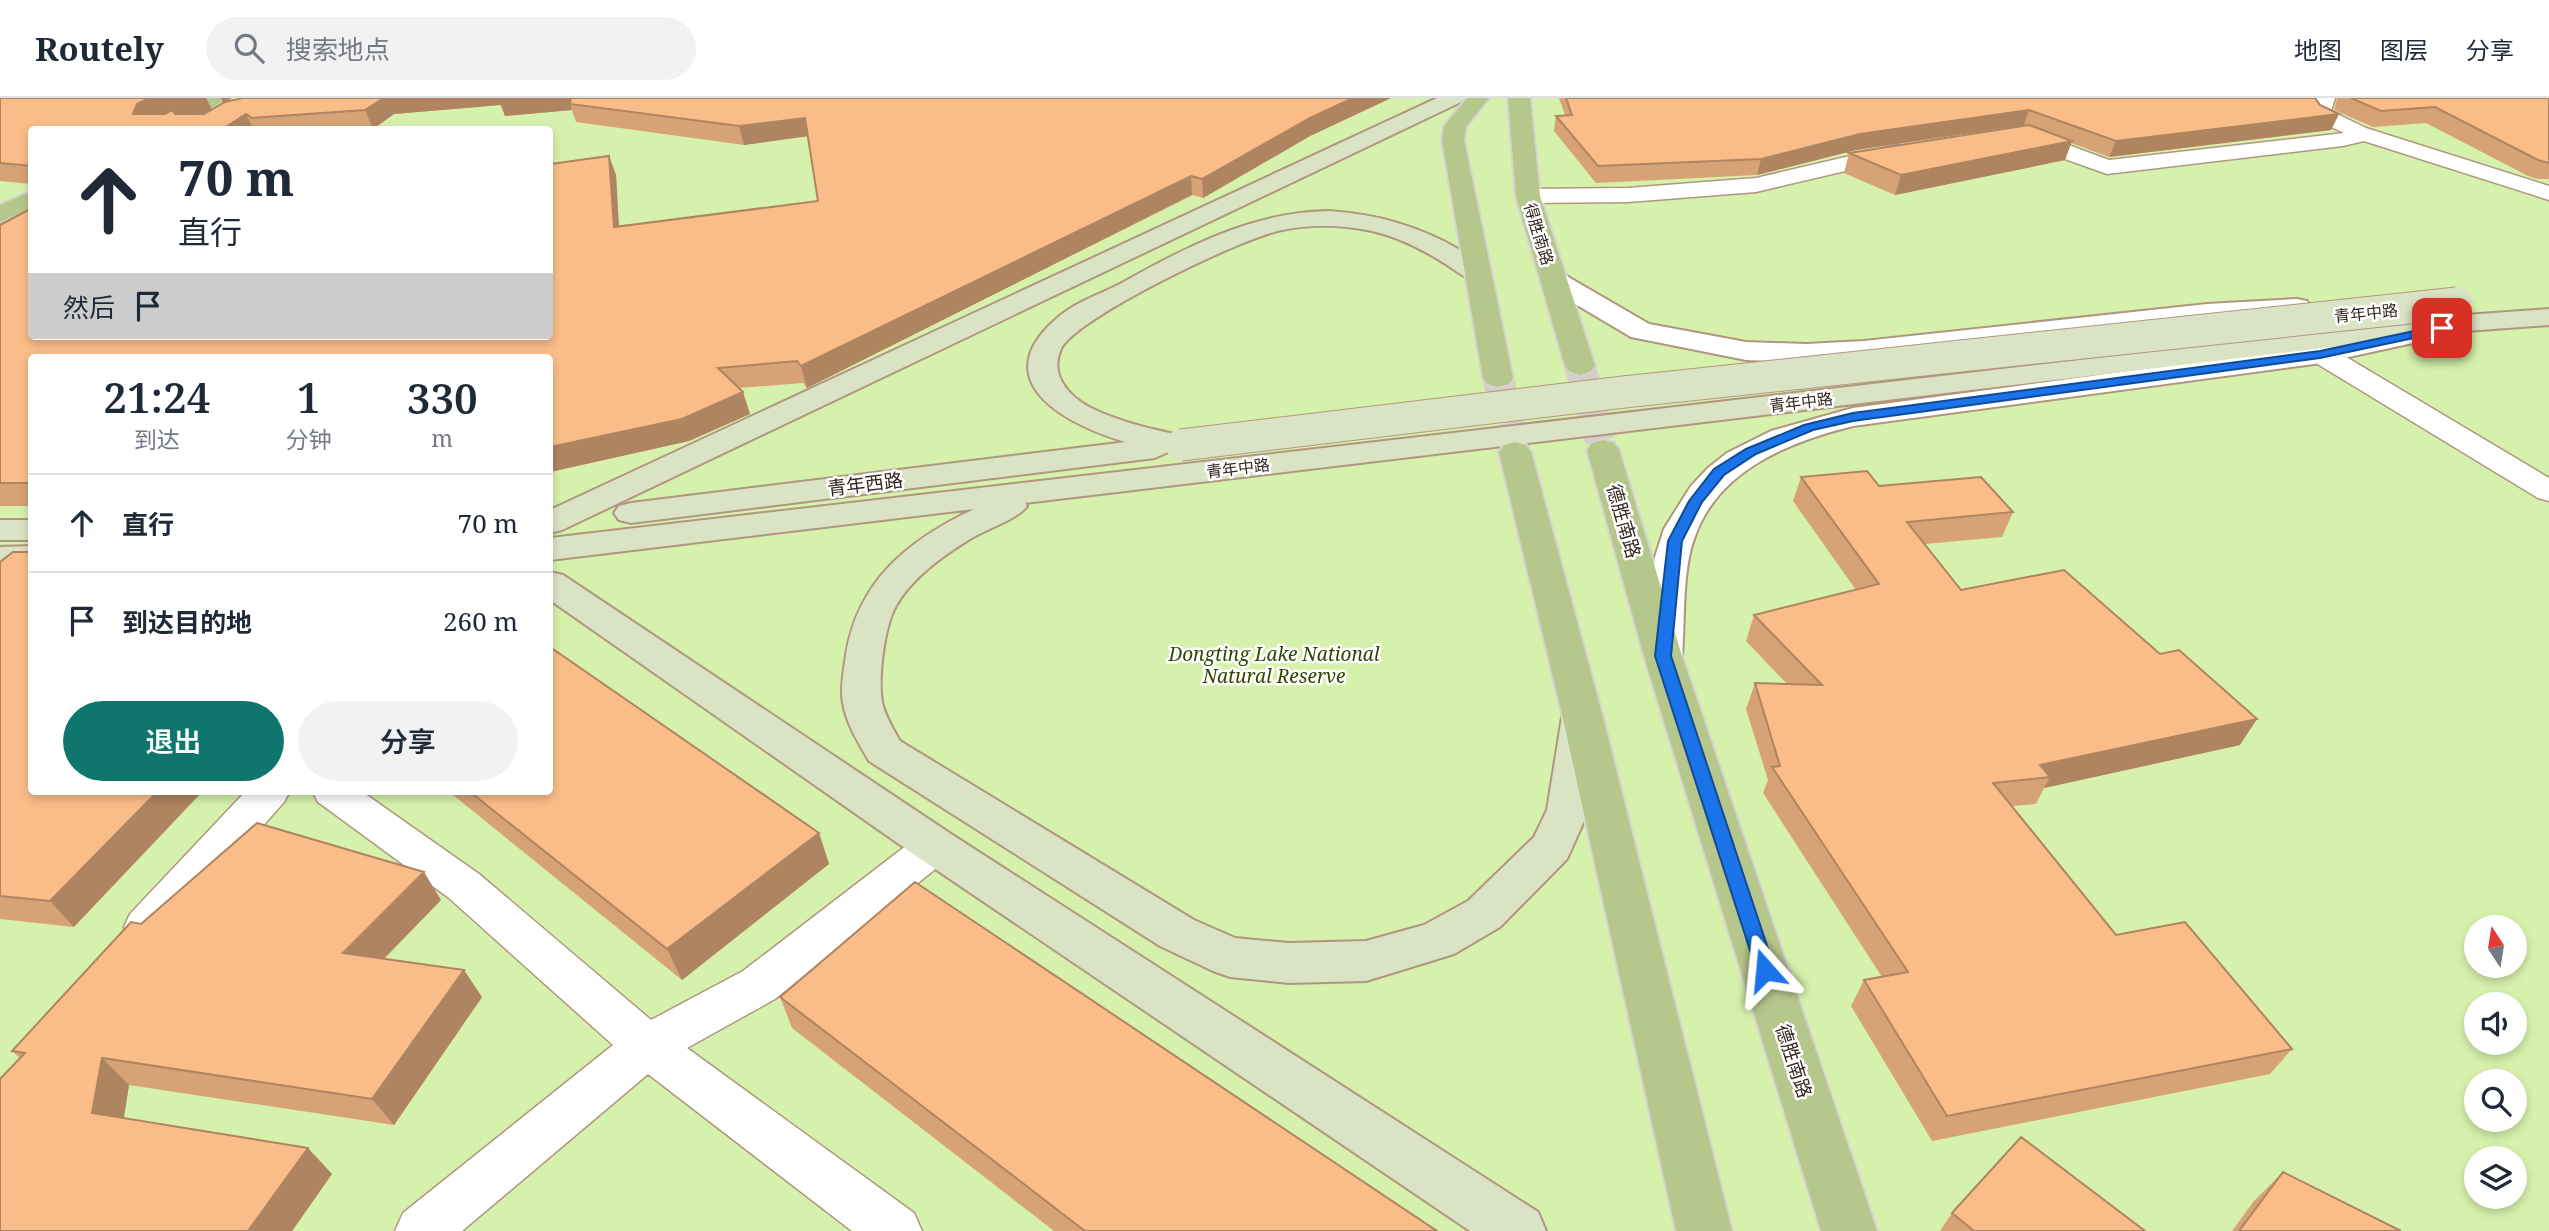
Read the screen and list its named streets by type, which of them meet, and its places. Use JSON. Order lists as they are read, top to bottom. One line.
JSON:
{"streets":{"main road":["得胜南路","青年中路","青年西路","德胜南路"]},"crossings":[["青年中路","青年西路"]],"parks":["Dongting Lake National Natural Reserve"],"north":"top","page":{"header":"Routely","search":"搜索地点","nav":["地图","图层","分享"],"turn":["70 m","直行"],"then":"然后","eta":["21:24","到达","1","分钟","330","m"],"list":[{"name":"直行","value":"70 m"},{"name":"到达目的地","value":"260 m"}],"buttons":["退出","分享"]}}
